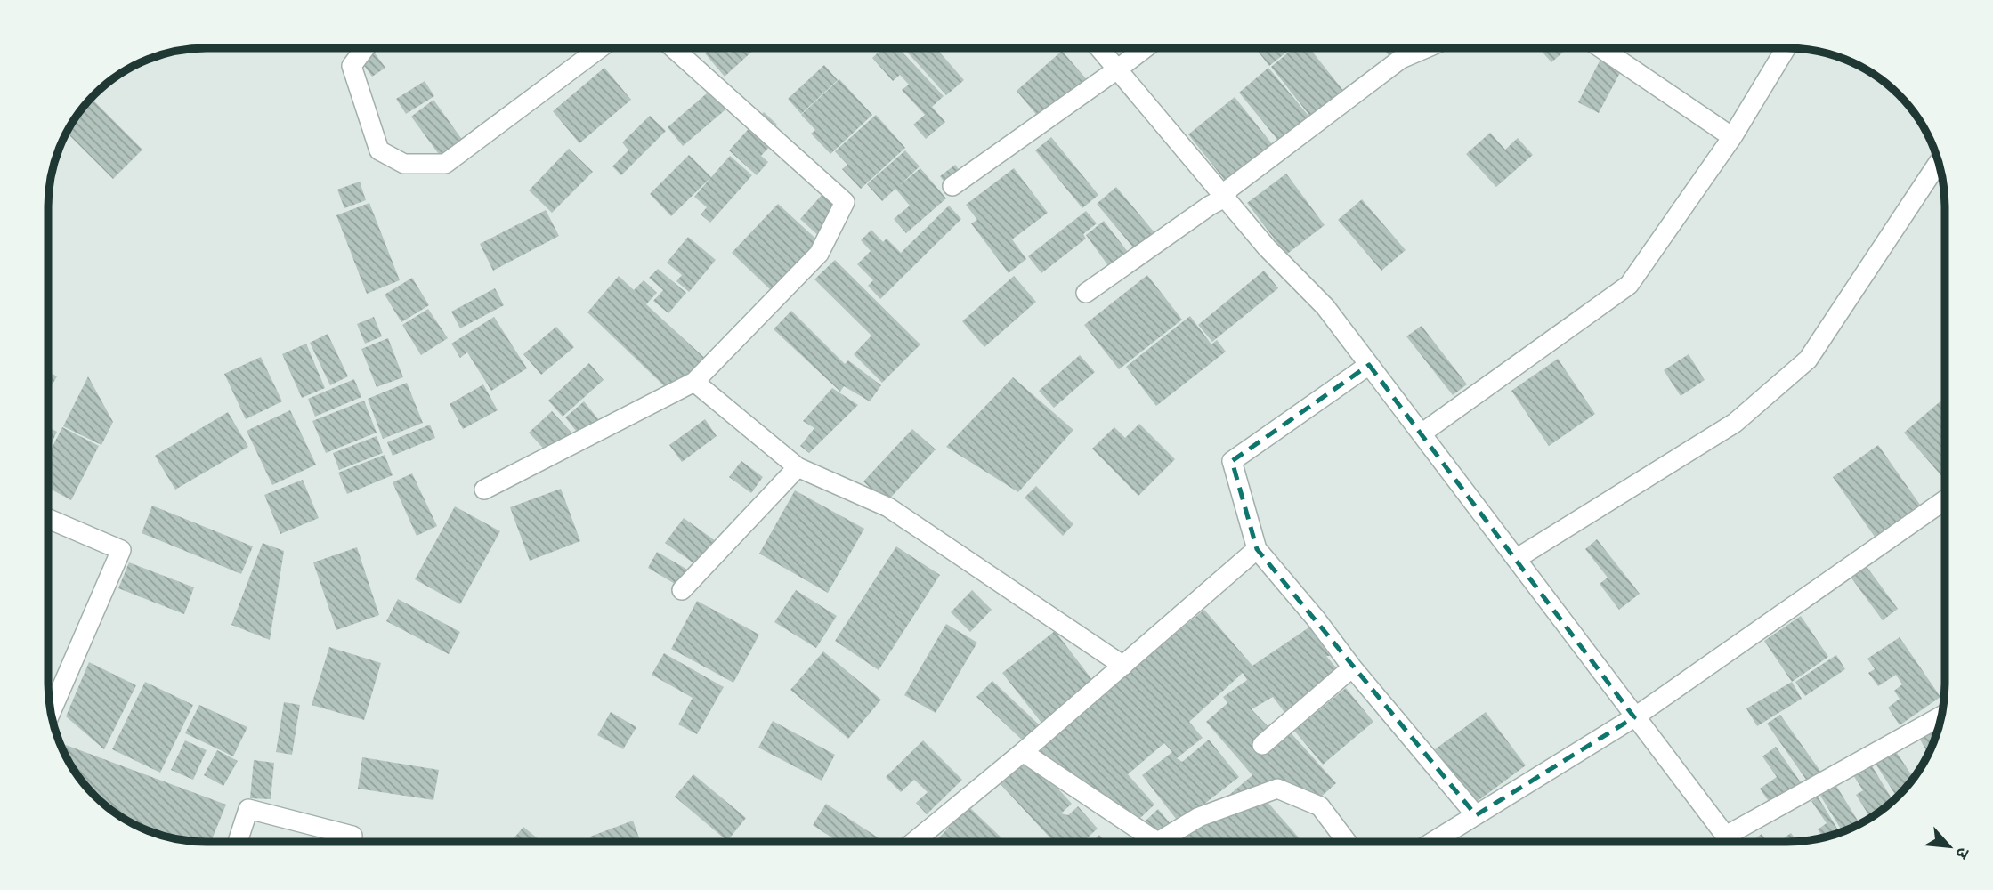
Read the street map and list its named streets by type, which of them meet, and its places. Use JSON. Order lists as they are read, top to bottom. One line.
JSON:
{"north":"bottom right"}
